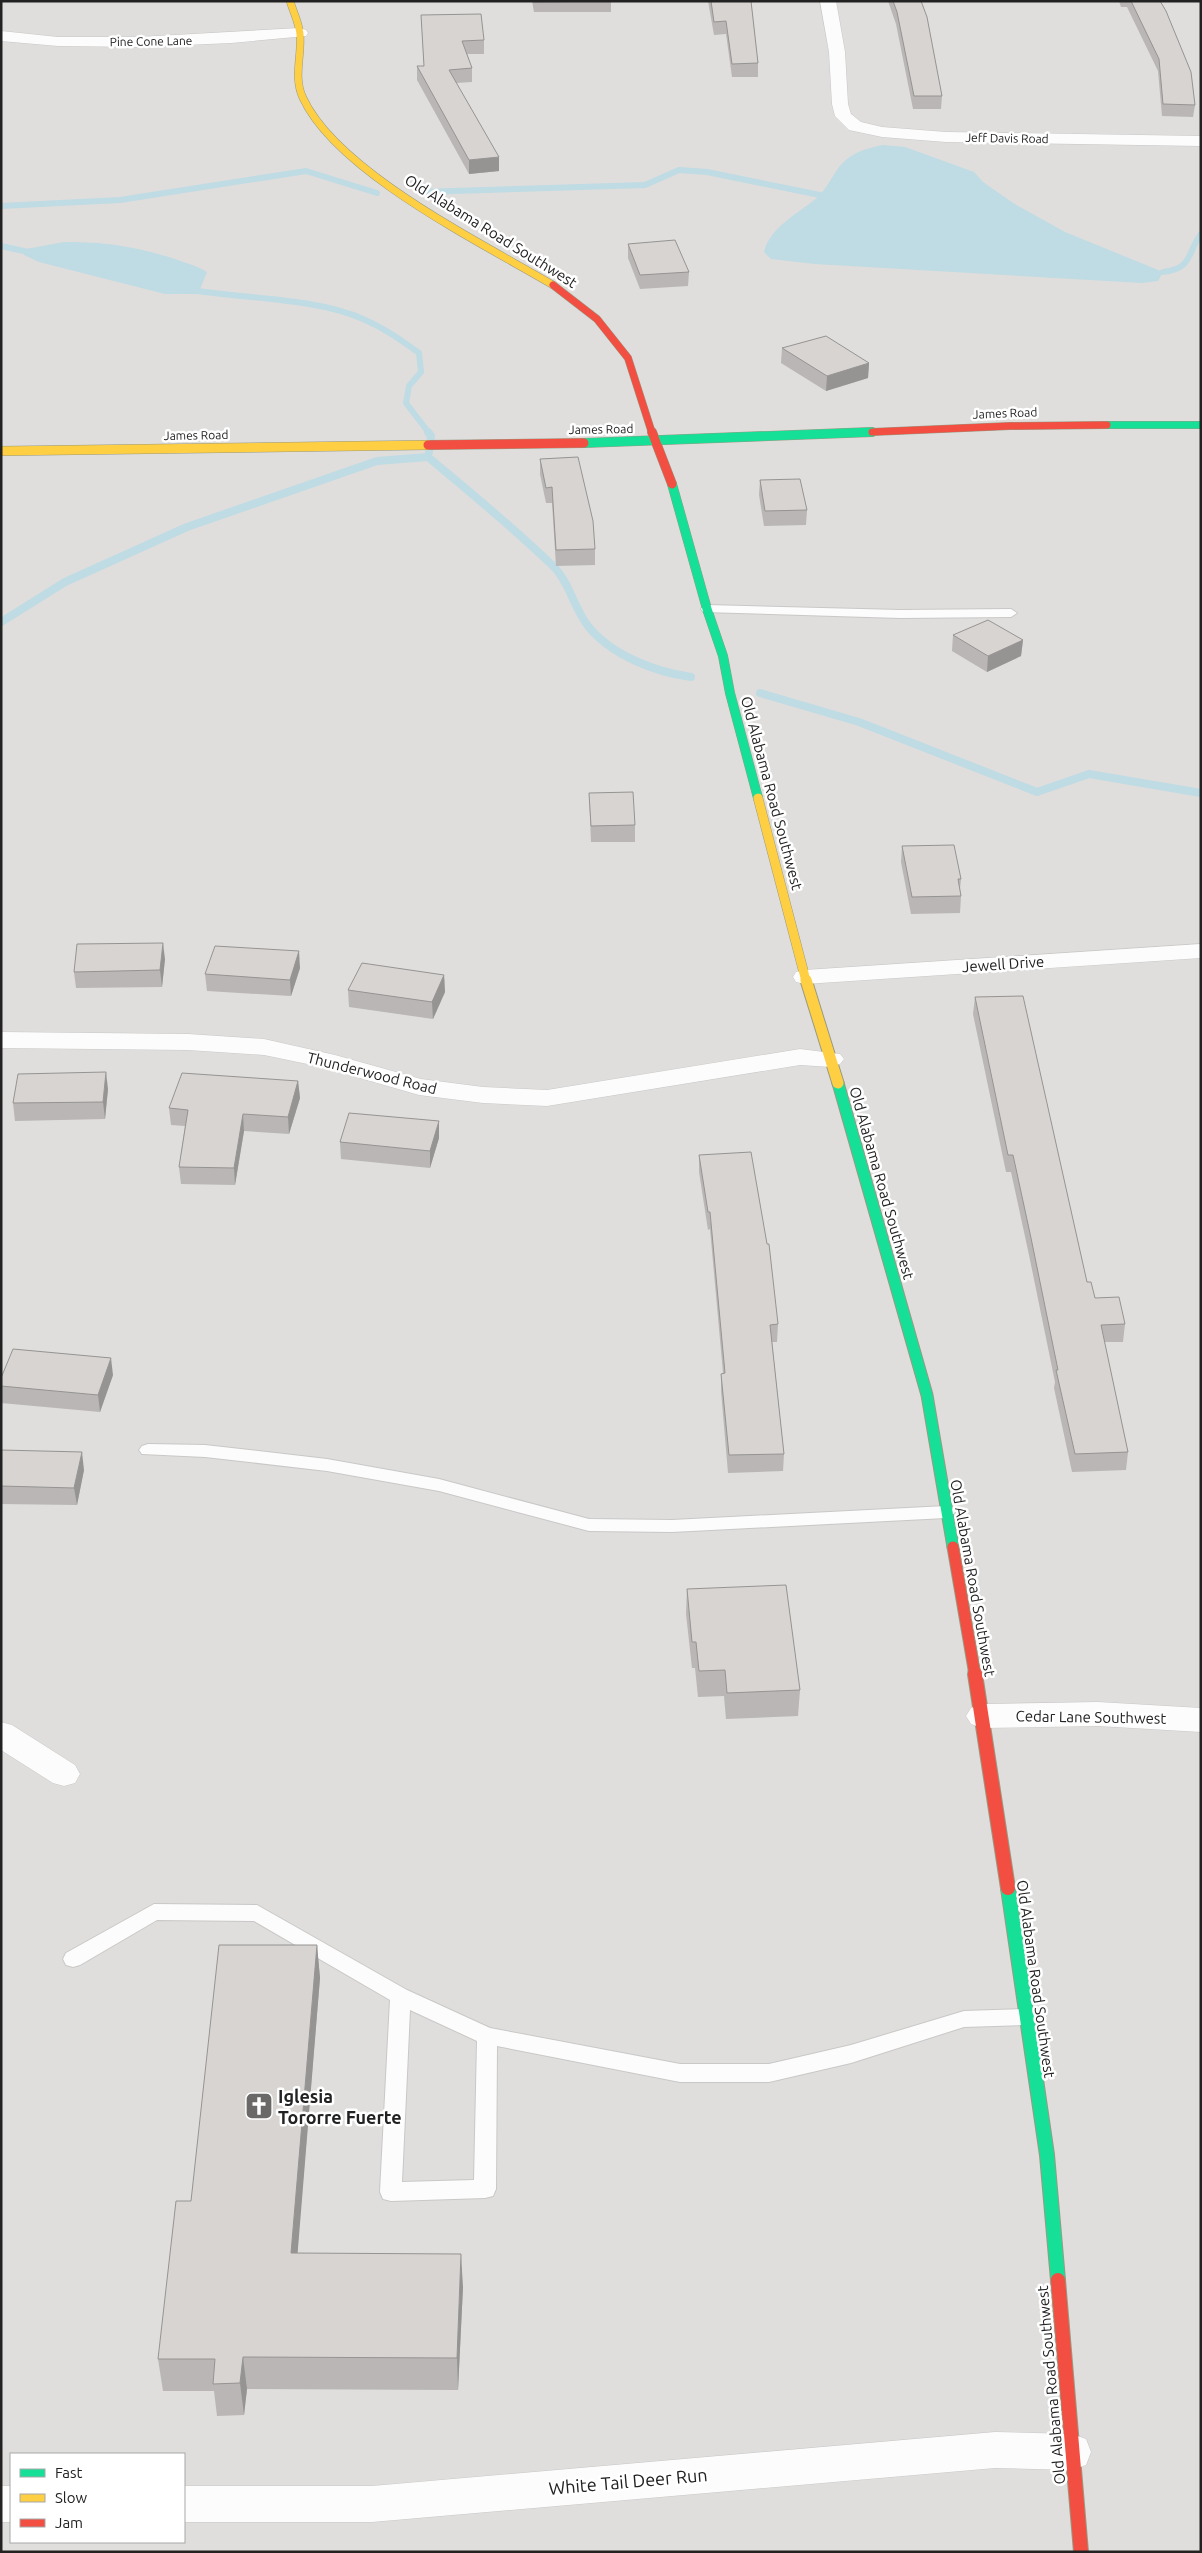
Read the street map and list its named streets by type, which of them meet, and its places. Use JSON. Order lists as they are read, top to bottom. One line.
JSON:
{"streets":{"street":["Pine Cone Lane","Jeff Davis Road","Old Alabama Road Southwest","James Road","Jewell Drive","Thunderwood Road","Cedar Lane Southwest","White Tail Deer Run"]},"crossings":[["Pine Cone Lane","Old Alabama Road Southwest"],["Old Alabama Road Southwest","James Road"],["Old Alabama Road Southwest","Jewell Drive"],["Old Alabama Road Southwest","Thunderwood Road"],["Old Alabama Road Southwest","Cedar Lane Southwest"],["Old Alabama Road Southwest","White Tail Deer Run"]],"places":{"church":["Iglesia Tororre Fuerte"]},"legend":["Fast","Slow","Jam"]}
